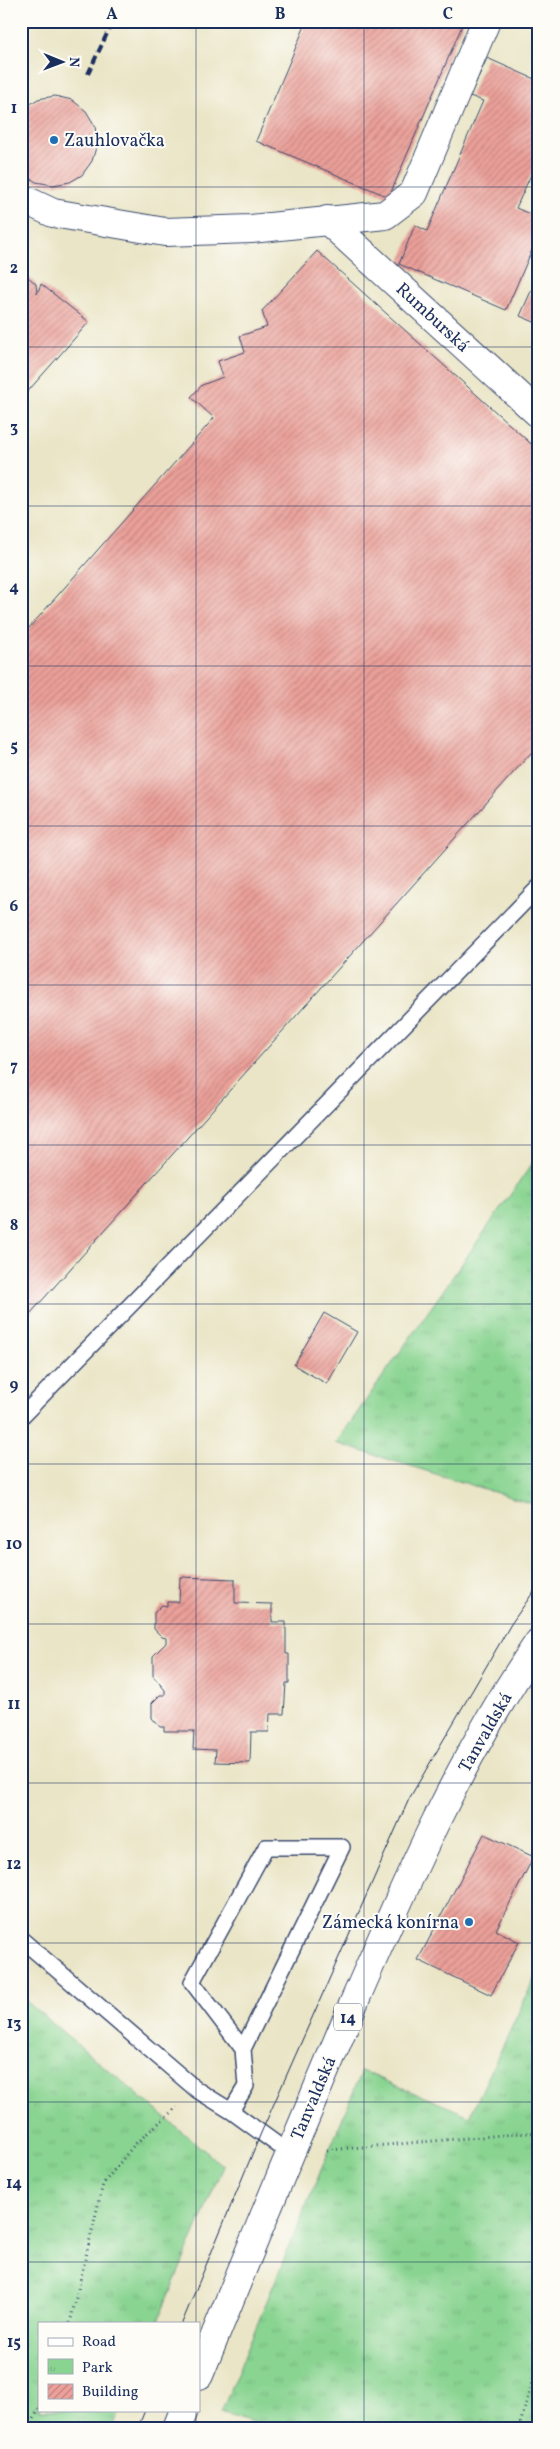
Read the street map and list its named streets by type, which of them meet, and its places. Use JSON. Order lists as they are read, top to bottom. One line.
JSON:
{"streets":{"street":["Rumburská","Tanvaldská","14"]},"places":["Zauhlovačka","Zámecká konírna"],"legend":["Road","Park","Building"],"north":"right","grid":{"columns":["A","B","C"],"rows":["1","2","3","4","5","6","7","8","9","10","11","12","13","14","15"]}}
